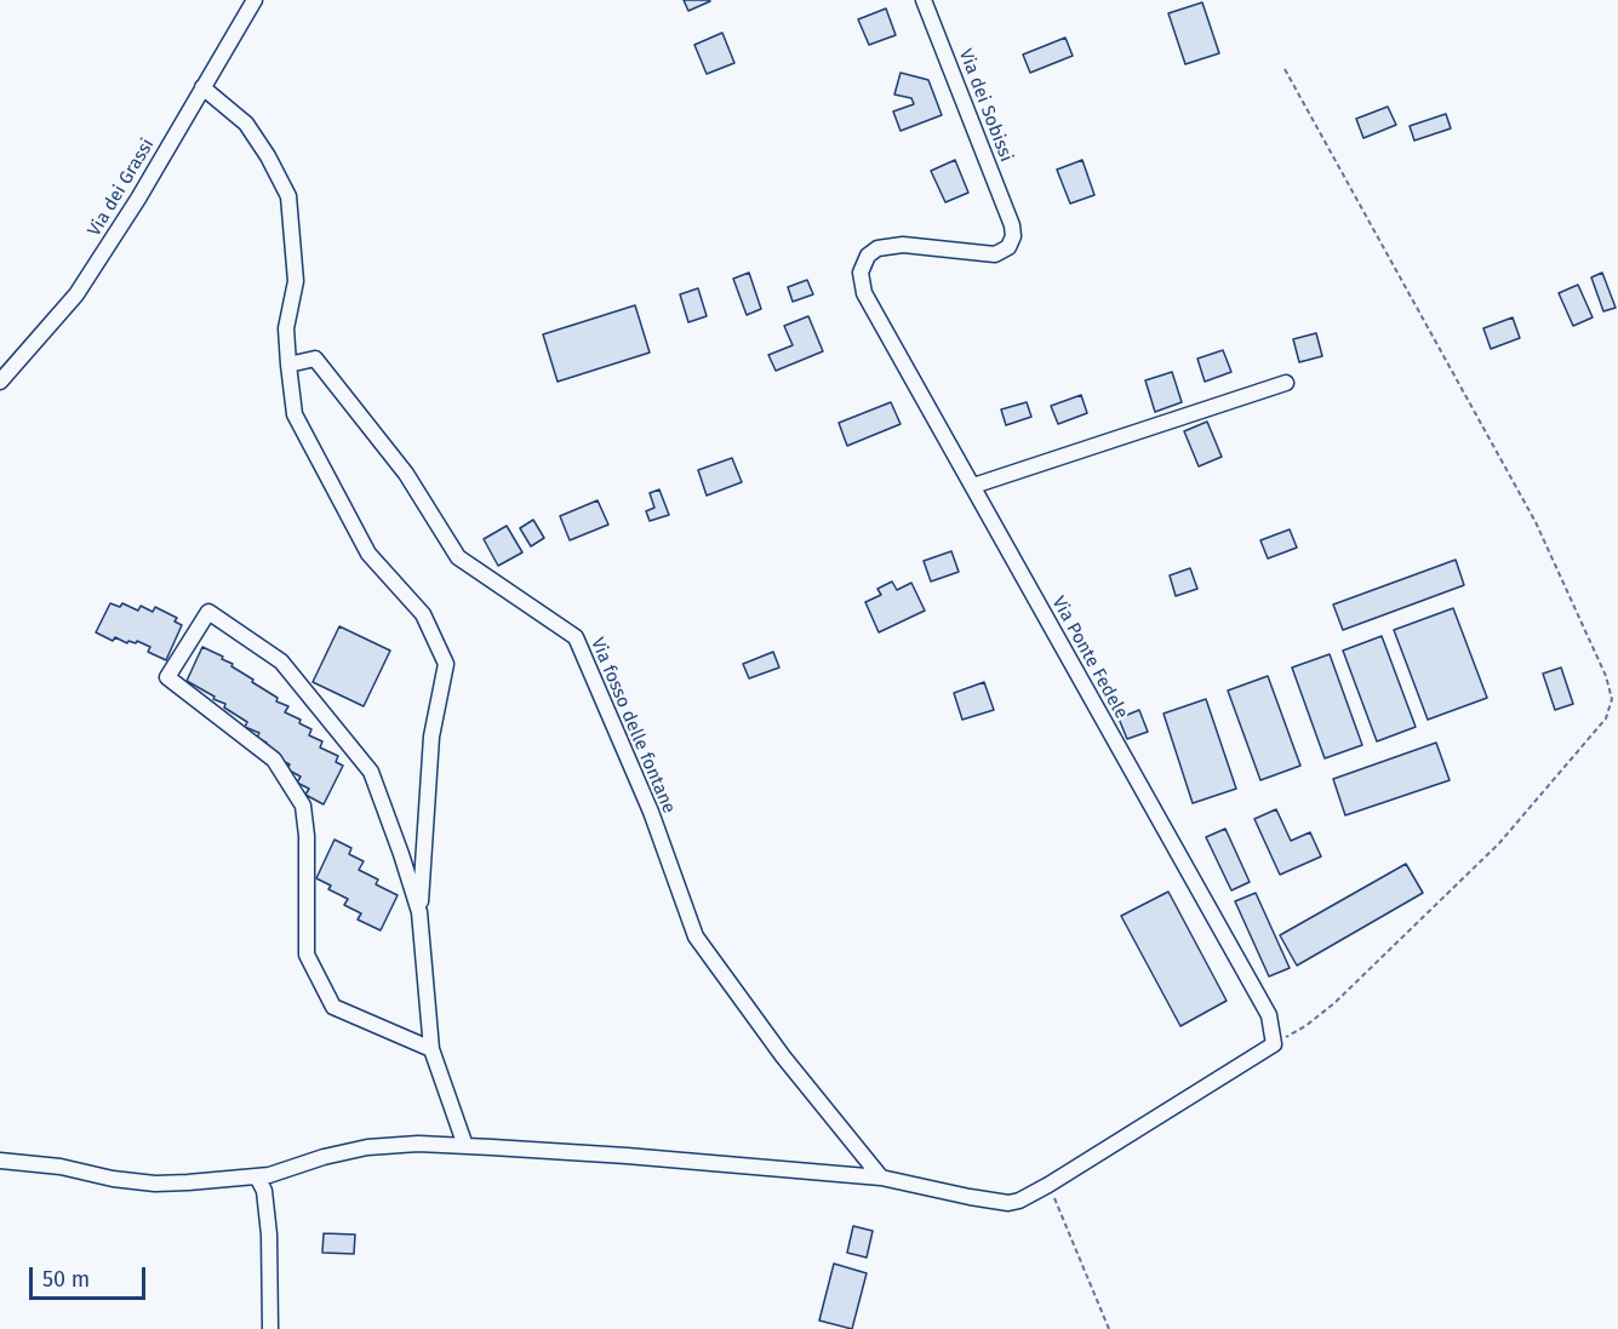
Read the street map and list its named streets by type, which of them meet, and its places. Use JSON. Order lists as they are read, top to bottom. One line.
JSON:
{"streets":{"street":["Via dei Sobissi","Via dei Grassi","Via Ponte Fedele","Via fosso delle fontane"]},"crossings":[["Via dei Sobissi","Via Ponte Fedele"]],"scale_bar":"50 m"}
